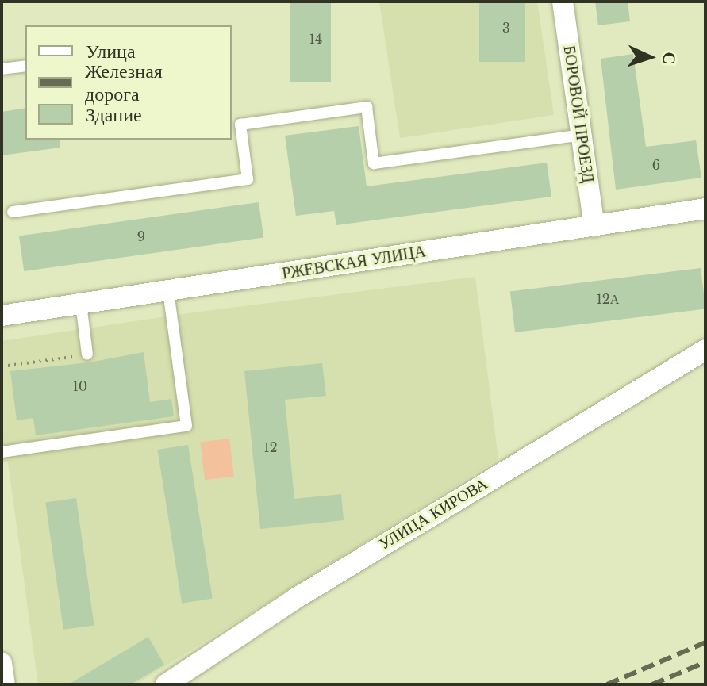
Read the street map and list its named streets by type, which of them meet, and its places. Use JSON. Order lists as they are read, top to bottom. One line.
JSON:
{"streets":{"street":["БОРОВОЙ ПРОЕЗД","РЖЕВСКАЯ УЛИЦА","УЛИЦА КИРОВА"]},"crossings":[["БОРОВОЙ ПРОЕЗД","РЖЕВСКАЯ УЛИЦА"]],"house_numbers":["3","14","6","9","12А","10","12"],"legend":["Улица","Железная дорога","Здание"],"north":"right"}
